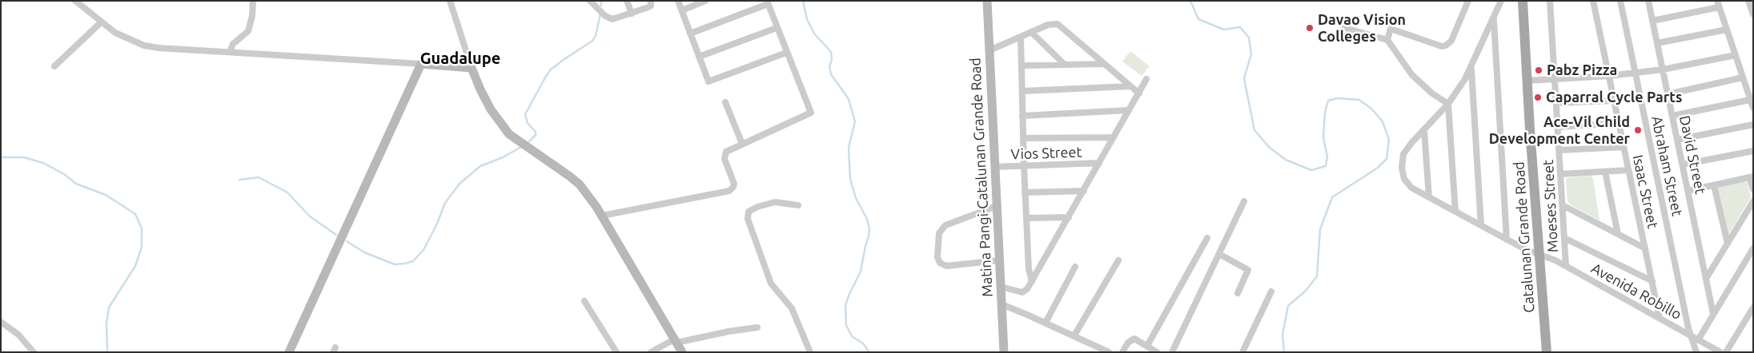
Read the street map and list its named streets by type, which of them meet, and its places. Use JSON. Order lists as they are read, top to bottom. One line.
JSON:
{"streets":{"main road":["Catalunan Grande Road"],"street":["Vios Street","David Street","Abraham Street","Matina Pangi-Catalunan Grande Road","Isaac Street","Moeses Street","Avenida Robillo"]},"crossings":[["Vios Street","Matina Pangi-Catalunan Grande Road"],["Abraham Street","Avenida Robillo"],["Isaac Street","Avenida Robillo"],["Moeses Street","Avenida Robillo"],["Catalunan Grande Road","Avenida Robillo"]],"districts":["Guadalupe"],"places":["Davao Vision Colleges","Pabz Pizza","Caparral Cycle Parts","Ace-Vil Child Development Center"]}
